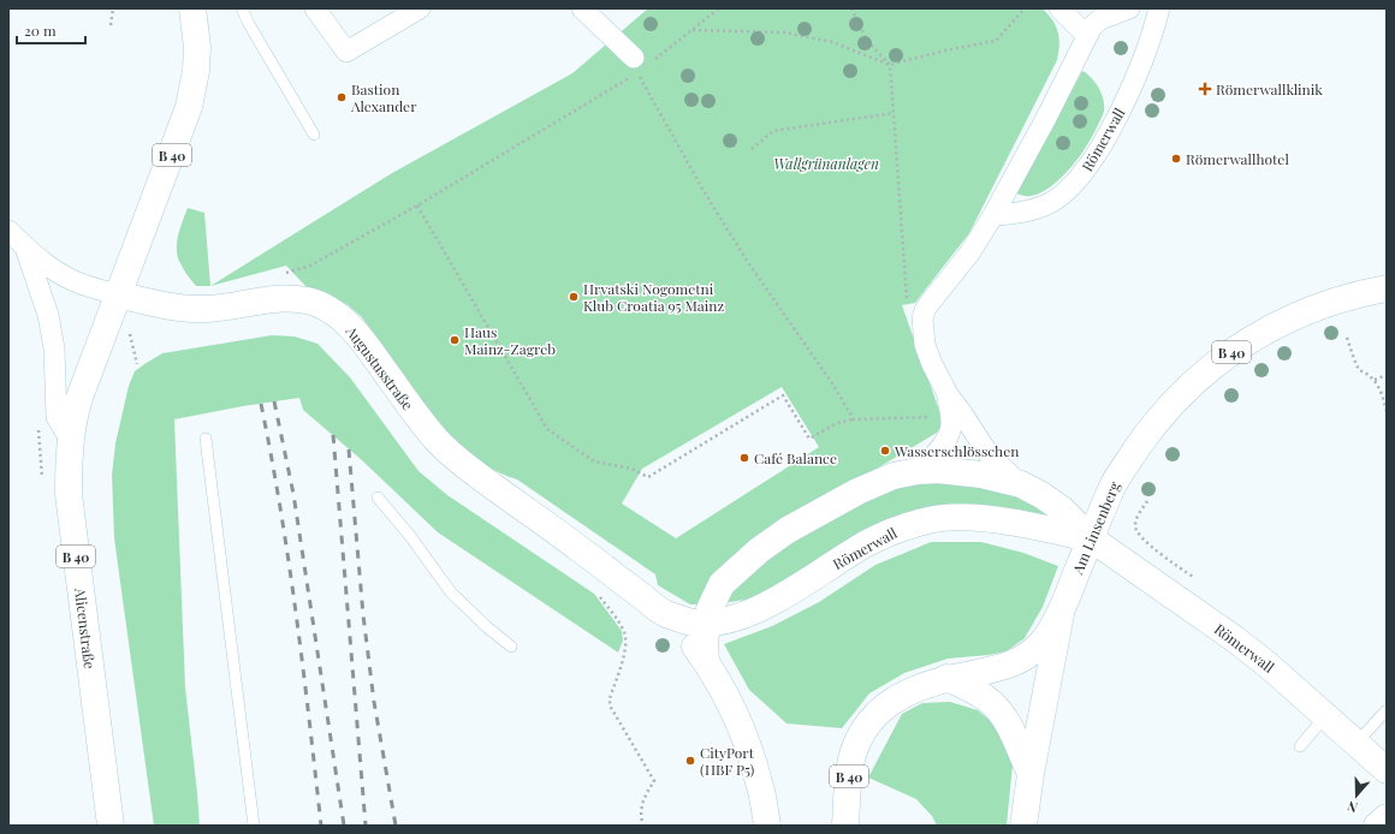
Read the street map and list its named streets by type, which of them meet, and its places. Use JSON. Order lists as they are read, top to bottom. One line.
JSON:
{"streets":{"main road":["Römerwall","B 40","Augustusstraße","Am Linsenberg","Alicenstraße"]},"crossings":[["Römerwall","Augustusstraße"],["Römerwall","Am Linsenberg"],["B 40","Augustusstraße"],["B 40","Am Linsenberg"],["B 40","Alicenstraße"],["Augustusstraße","Alicenstraße"]],"parks":["Wallgrünanlagen"],"places":{"health":["Römerwallklinik"],"other":["Bastion Alexander","Römerwallhotel","Hrvatski Nogometni Klub Croatia 95 Mainz","Haus Mainz-Zagreb","Wasserschlösschen","Café Balance","CityPort (HBF P5)"]},"scale_bar":"20 m","north":"bottom"}
